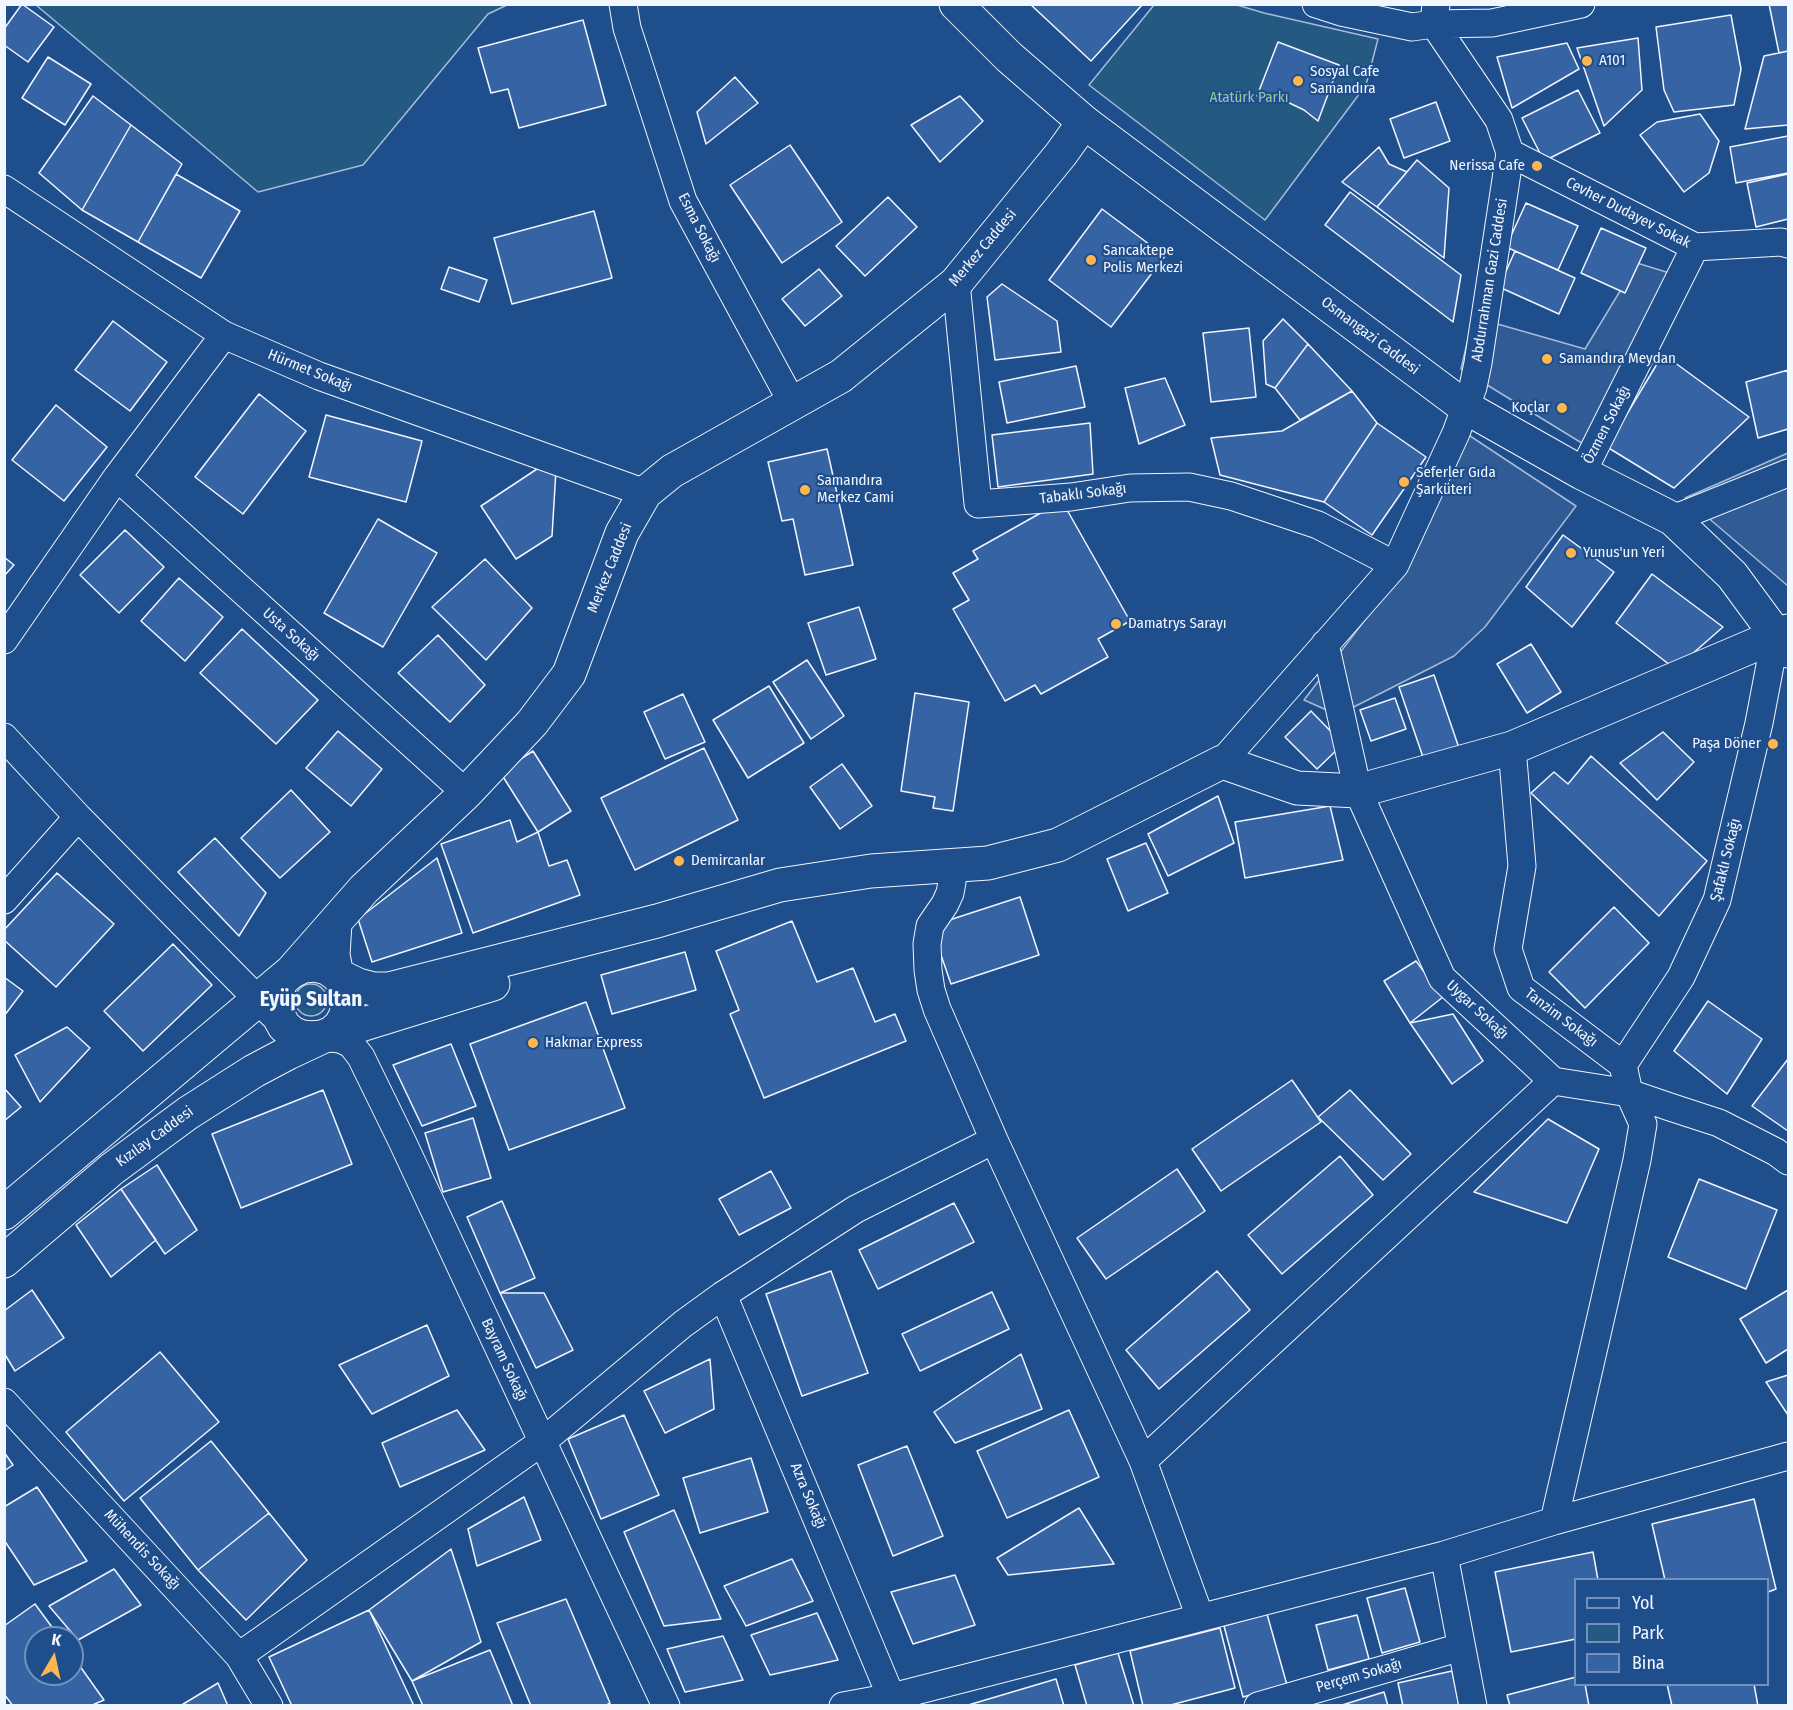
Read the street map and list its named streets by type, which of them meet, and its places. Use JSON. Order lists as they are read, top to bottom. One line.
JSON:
{"streets":{"main road":["Merkez Caddesi","Osmangazi Caddesi","Kızılay Caddesi"],"street":["Cevher Dudayev Sokak","Esma Sokağı","Abdurrahman Gazi Caddesi","Hürmet Sokağı","Özmen Sokağı","Tabaklı Sokağı","Usta Sokağı","Şafaklı Sokağı","Uygar Sokağı","Tanzim Sokağı","Bayram Sokağı","Azra Sokağı","Mühendis Sokağı","Perçem Sokağı"]},"crossings":[["Cevher Dudayev Sokak","Abdurrahman Gazi Caddesi"],["Cevher Dudayev Sokak","Özmen Sokağı"],["Esma Sokağı","Merkez Caddesi"],["Merkez Caddesi","Osmangazi Caddesi"],["Merkez Caddesi","Hürmet Sokağı"],["Merkez Caddesi","Tabaklı Sokağı"],["Merkez Caddesi","Usta Sokağı"],["Merkez Caddesi","Kızılay Caddesi"],["Merkez Caddesi","Bayram Sokağı"],["Abdurrahman Gazi Caddesi","Osmangazi Caddesi"],["Osmangazi Caddesi","Özmen Sokağı"],["Osmangazi Caddesi","Şafaklı Sokağı"],["Şafaklı Sokağı","Tanzim Sokağı"],["Kızılay Caddesi","Bayram Sokağı"]],"districts":["Eyüp Sultan"],"parks":["Atatürk Parkı"],"places":["A101","Sosyal Cafe Samandıra","Nerissa Cafe","Sancaktepe Polis Merkezi","Samandıra Meydan","Koçlar","Seferler Gıda Şarküteri","Samandıra Merkez Cami","Yunus'un Yeri","Damatrys Sarayı","Paşa Döner","Demircanlar","Hakmar Express"],"legend":["Yol","Park","Bina"],"north":"top"}
